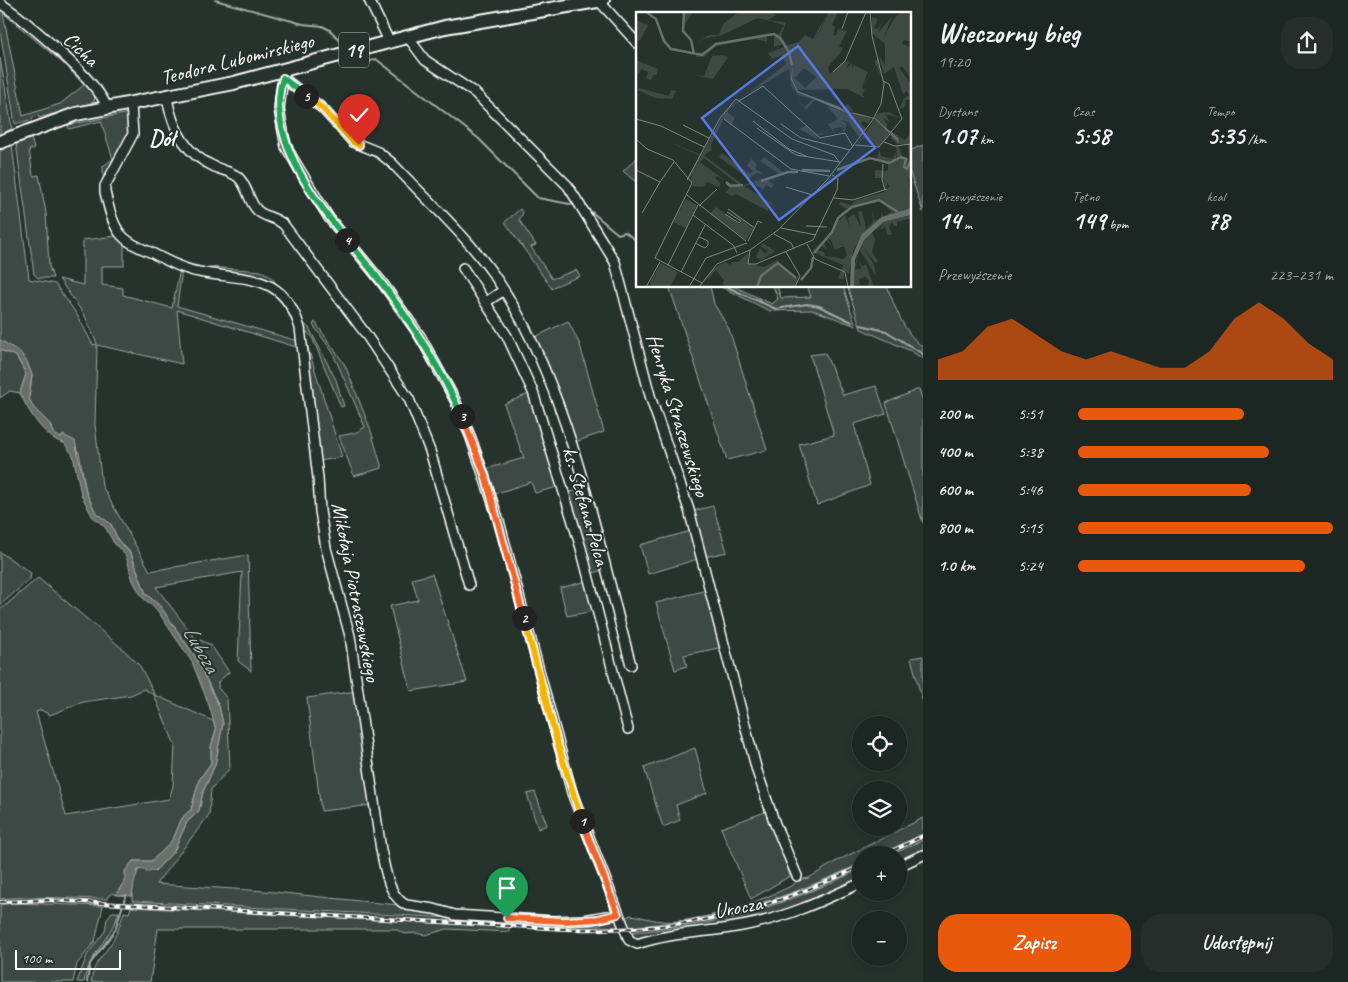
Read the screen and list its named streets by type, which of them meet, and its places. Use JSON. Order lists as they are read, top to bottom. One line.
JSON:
{"streets":{"highway":["19","Teodora Lubomirskiego"],"street":["Cicha","Henryka Straszewskiego","ks. Stefana Pelca","Mikołaja Piotraszewskiego","Urocza"]},"crossings":[["Cicha","Teodora Lubomirskiego"],["Teodora Lubomirskiego","Henryka Straszewskiego"],["Teodora Lubomirskiego","ks. Stefana Pelca"],["Teodora Lubomirskiego","Mikołaja Piotraszewskiego"],["Mikołaja Piotraszewskiego","Urocza"]],"districts":["Dół"],"water":["Lubcza"],"scale_bar":"100 m","page":{"heading":["Wieczorny bieg","19:20"],"pins":["5","4","3","2","1"],"stats":[["Dystans","1.07 km"],["Czas","5:58"],["Tempo","5:35 /km"],["Przewyższenie","14 m"],["Tętno","149 bpm"],["kcal","78"]],"chart":["Przewyższenie","223–231 m"],"list":[{"name":"200 m","note":"5:51"},{"name":"400 m","note":"5:38"},{"name":"600 m","note":"5:46"},{"name":"800 m","note":"5:15"},{"name":"1.0 km","note":"5:24"}],"map_buttons":["+","−"],"buttons":["Zapisz","Udostępnij"],"scale":"100 m"}}
